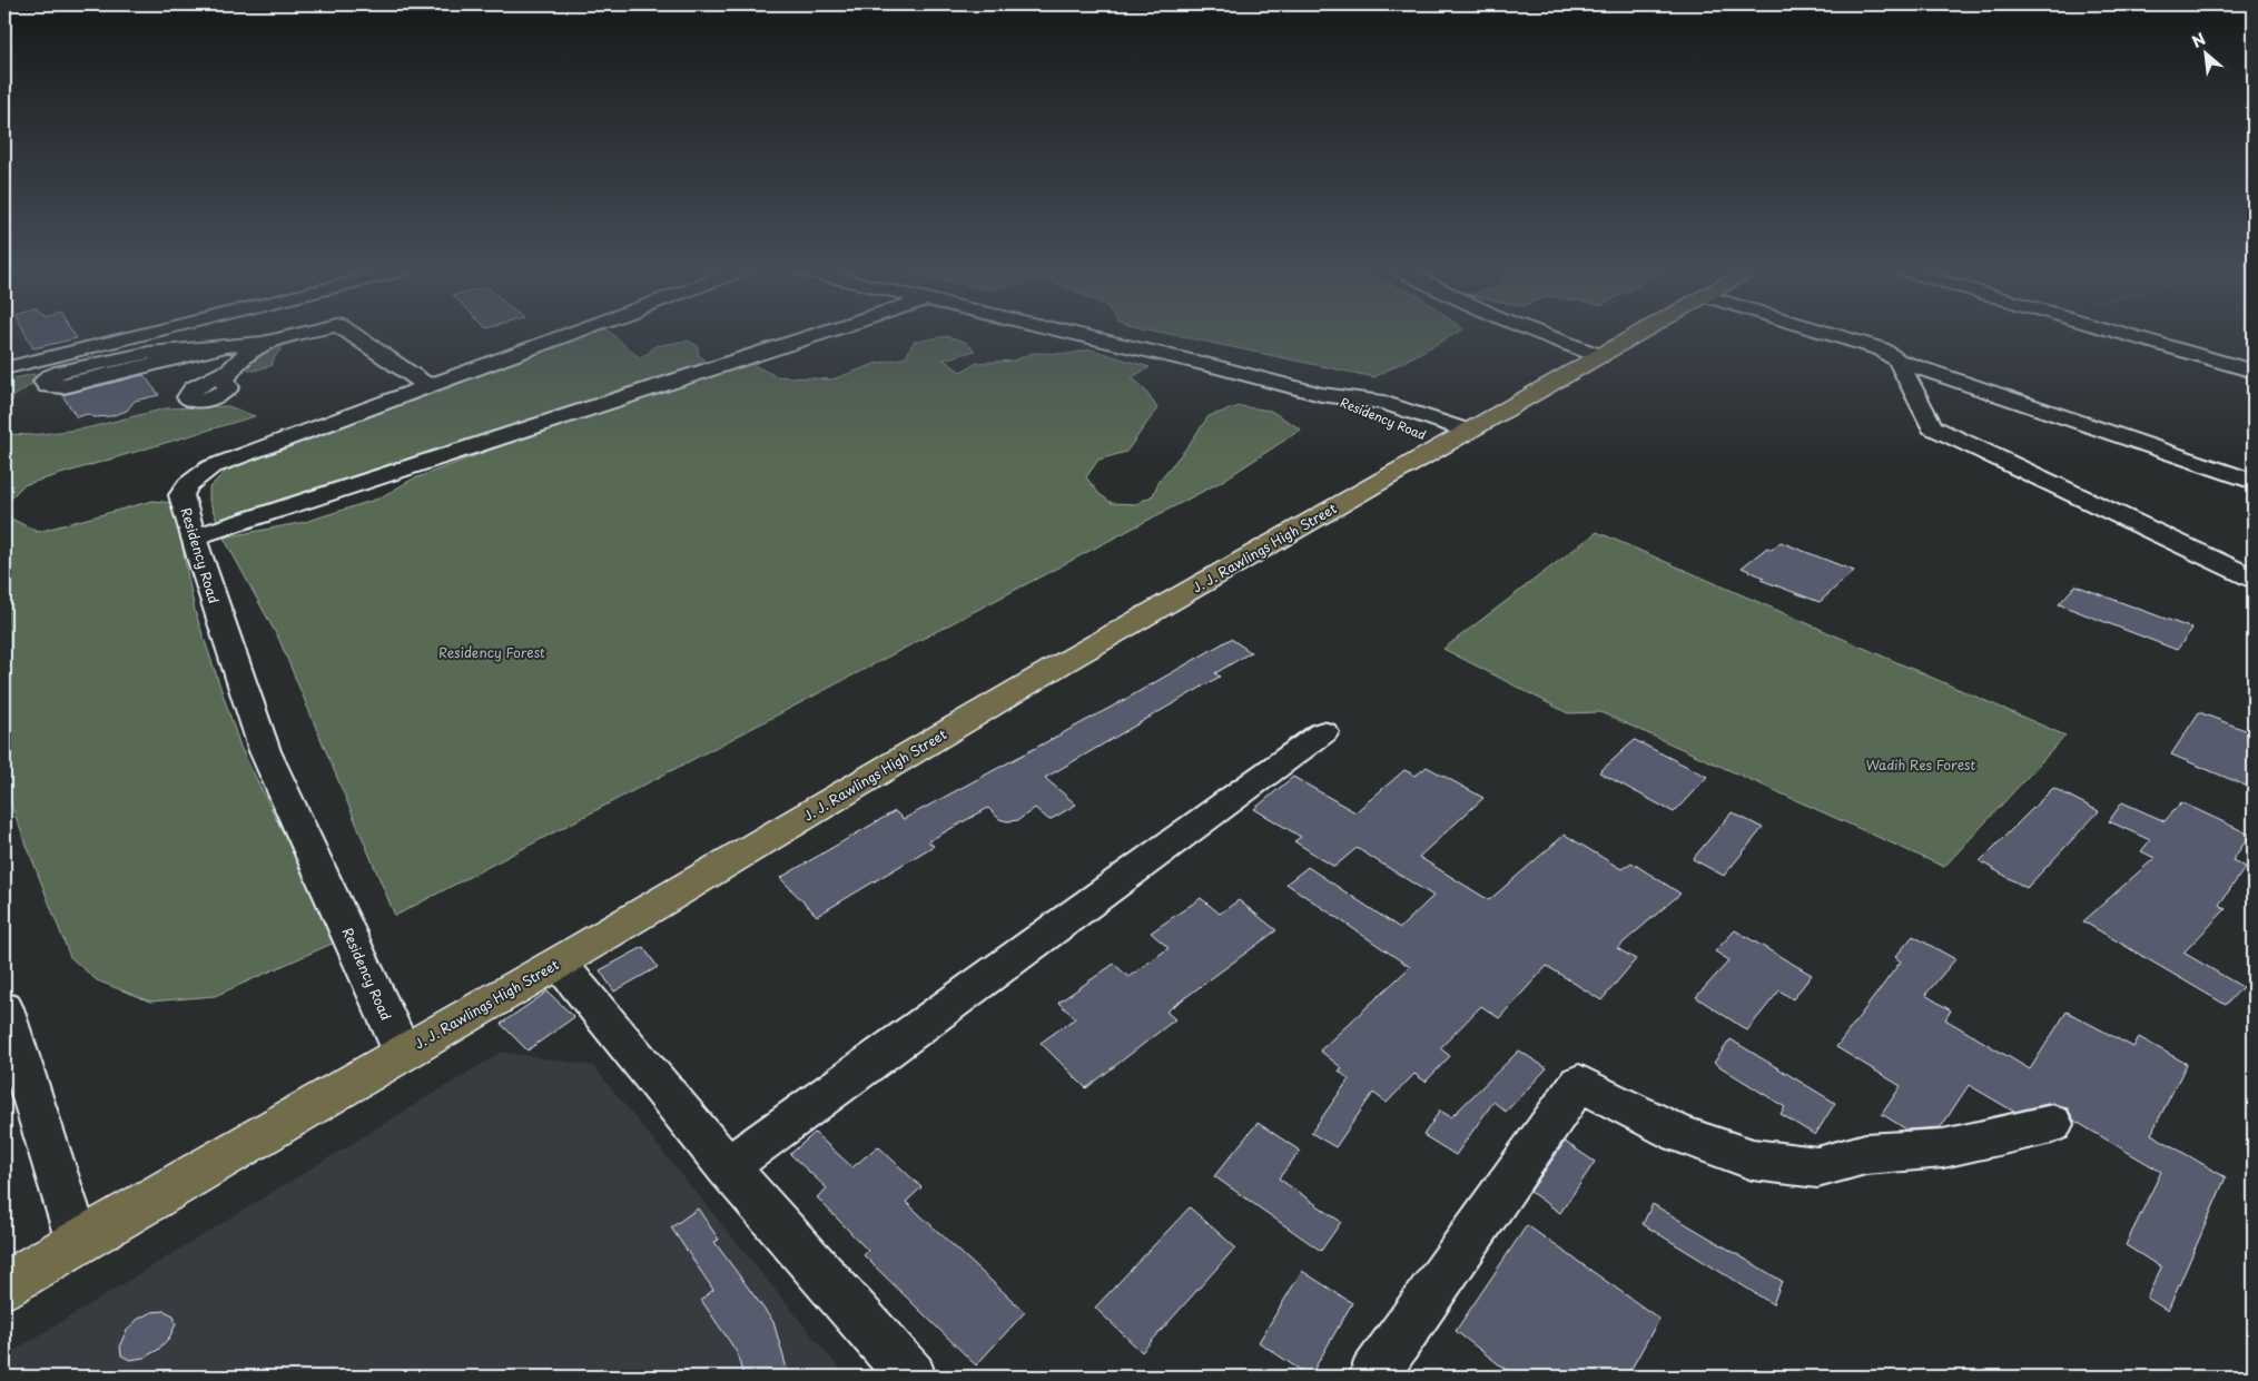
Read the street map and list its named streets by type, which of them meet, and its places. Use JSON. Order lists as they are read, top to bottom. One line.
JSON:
{"streets":{"main road":["J. J. Rawlings High Street"],"street":["Residency Road"]},"crossings":[["Residency Road","J. J. Rawlings High Street"]],"parks":["Residency Forest","Wadih Res Forest"],"north":"top left"}
